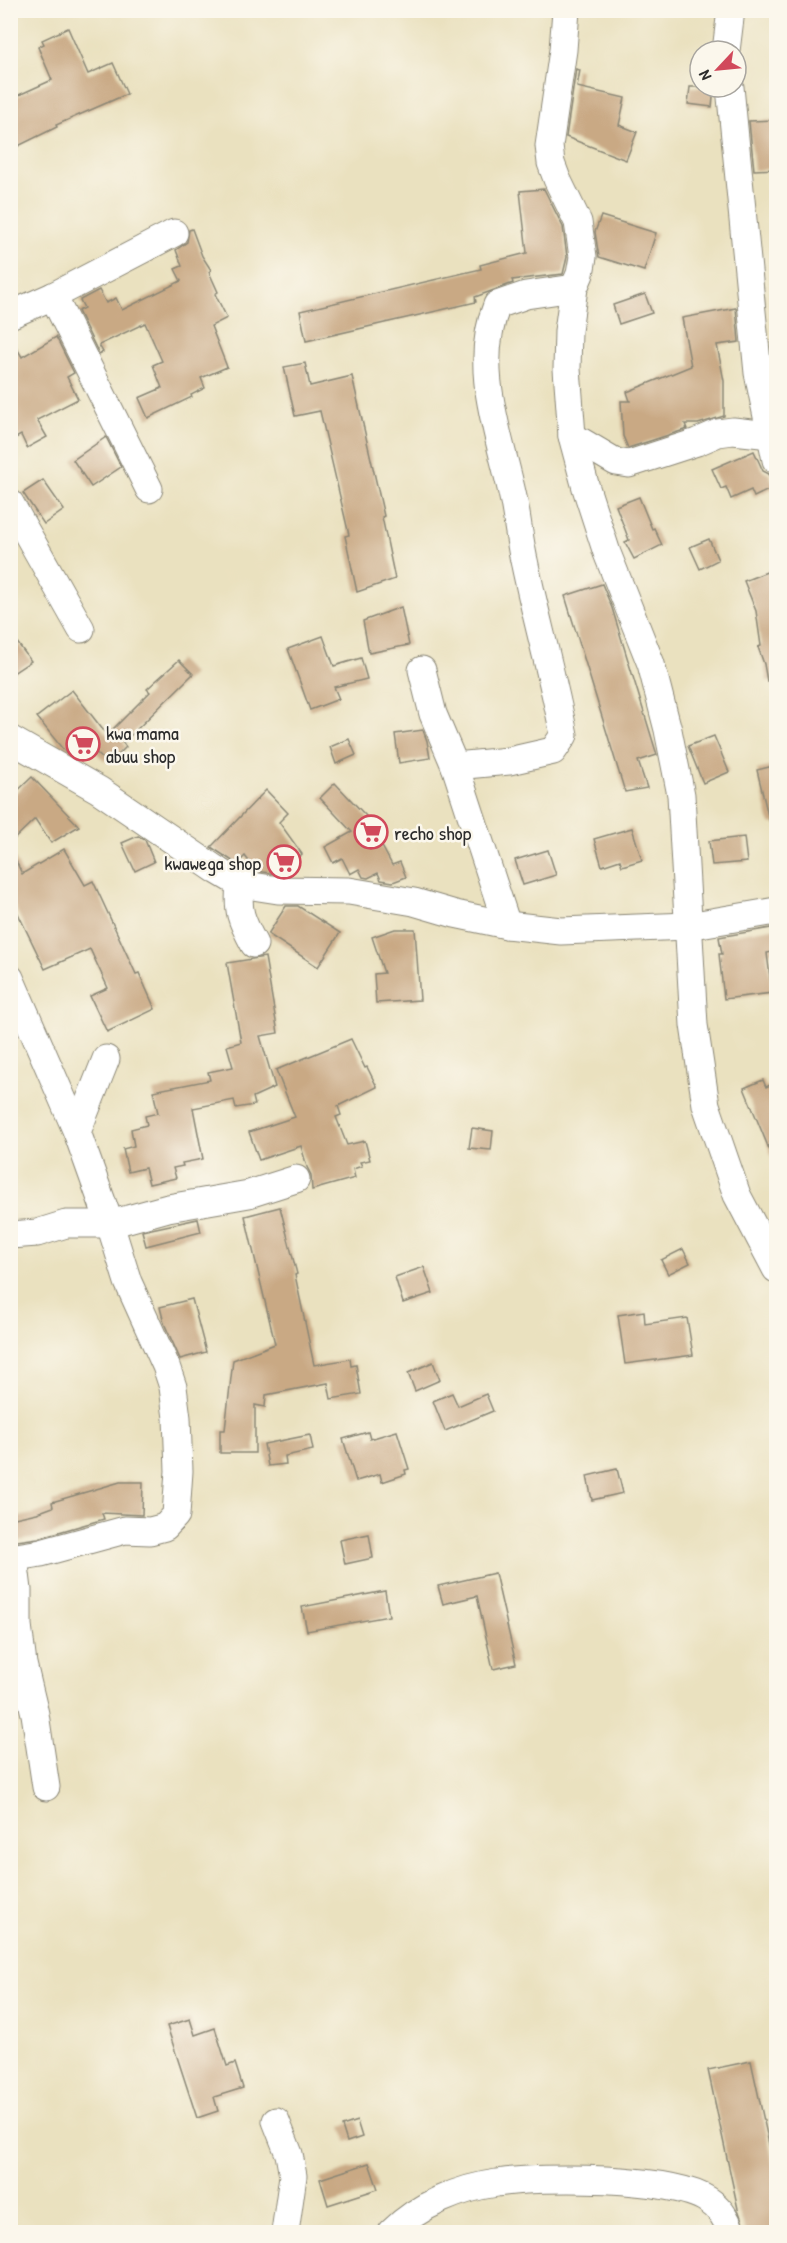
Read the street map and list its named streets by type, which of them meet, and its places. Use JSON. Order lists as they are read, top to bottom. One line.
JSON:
{"places":{"supermarket":["kwa mama abuu shop","recho shop","kwawega shop"]},"north":"bottom left"}
